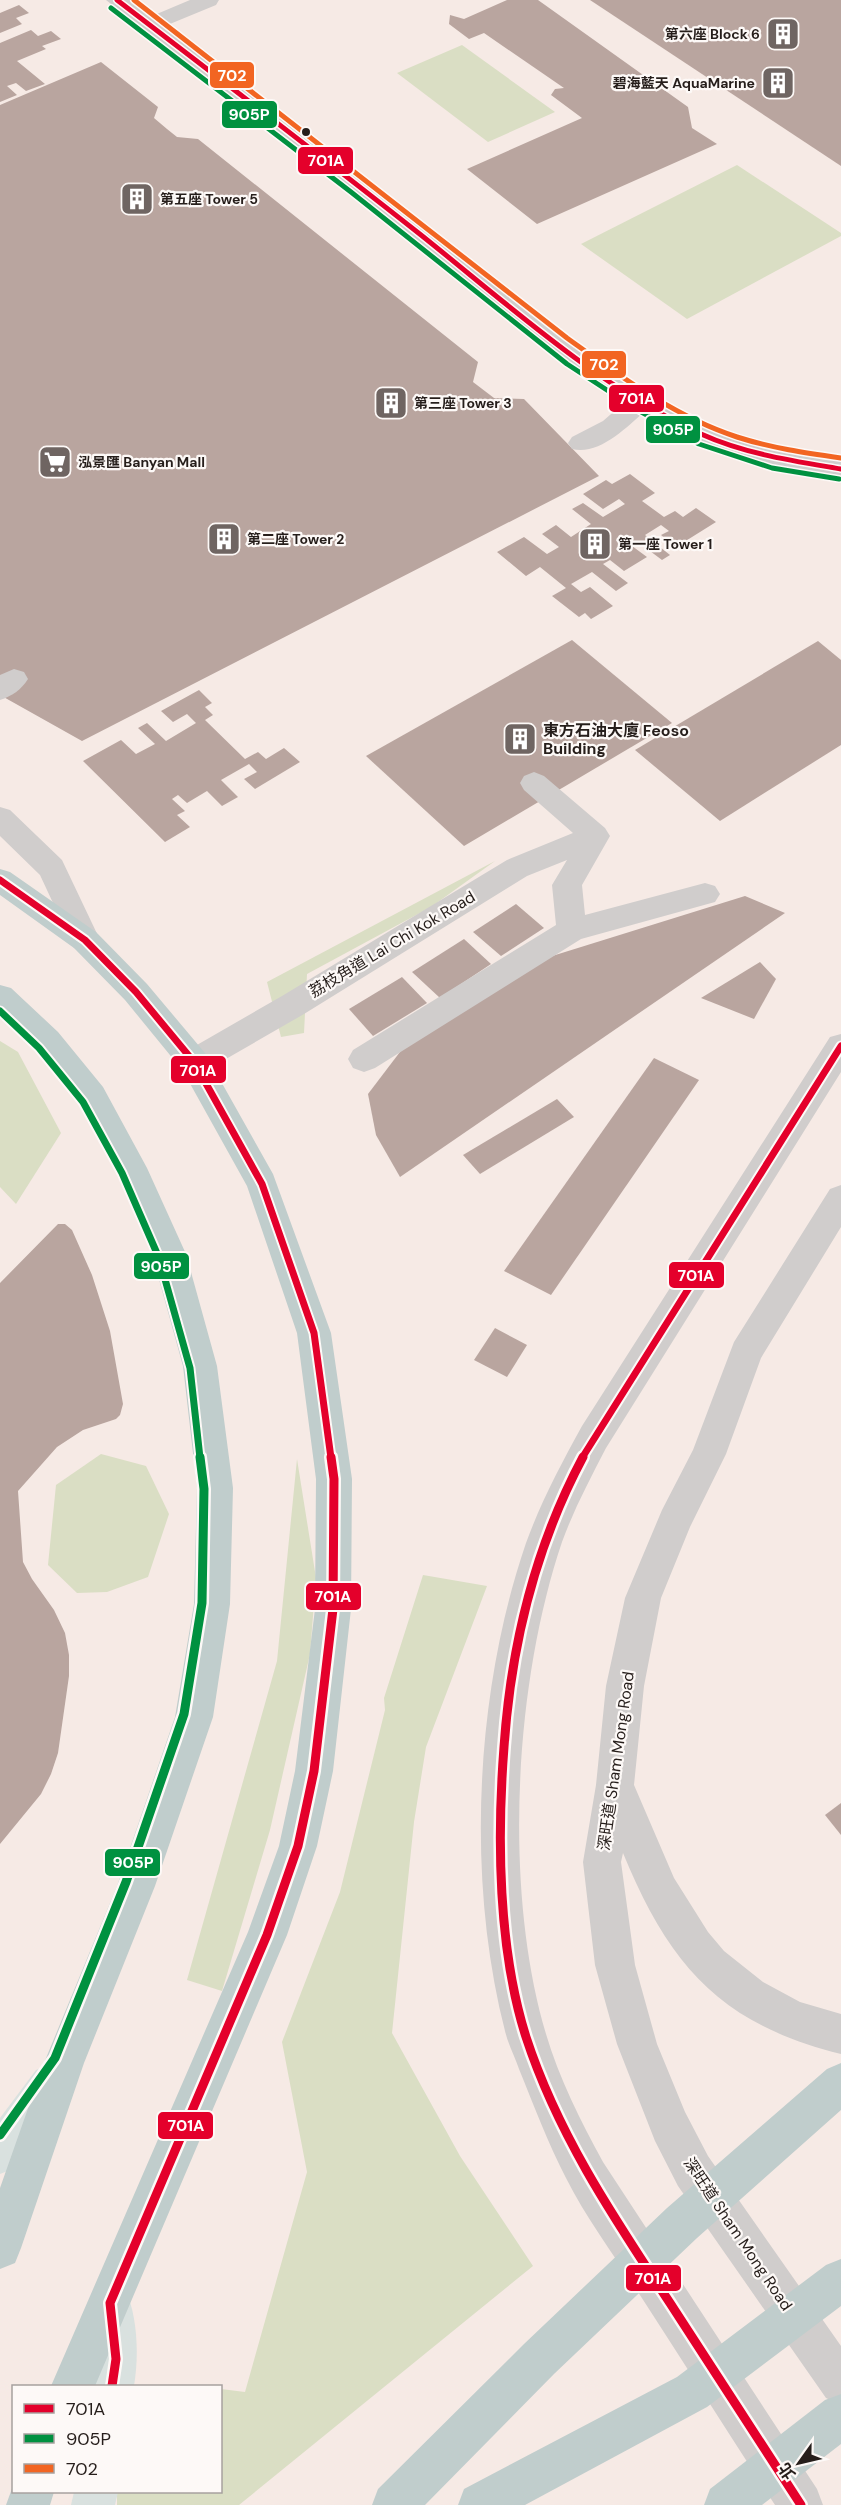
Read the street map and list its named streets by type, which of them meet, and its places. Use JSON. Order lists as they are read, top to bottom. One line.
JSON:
{"streets":{"street":["荔枝角道 Lai Chi Kok Road","深旺道 Sham Mong Road"]},"places":{"building":["第六座 Block 6","碧海藍天 AquaMarine","第五座 Tower 5","第三座 Tower 3","第二座 Tower 2","第一座 Tower 1","東方石油大廈 Feoso Building"],"supermarket":["泓景匯 Banyan Mall"]},"lines":["transit line 701A","transit line 702","transit line 905P"],"legend":["701A","905P","702"],"north":"bottom left"}
